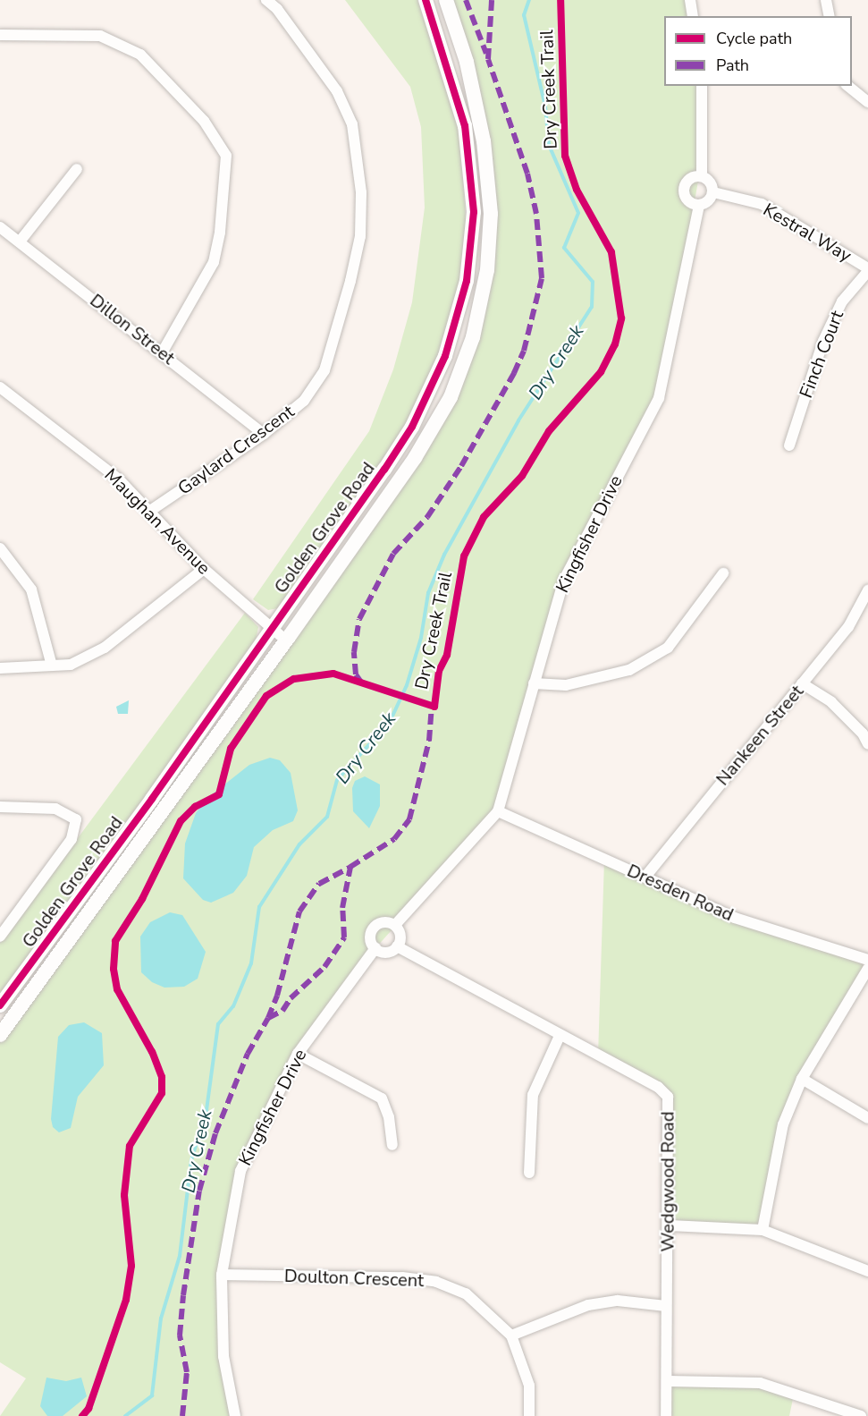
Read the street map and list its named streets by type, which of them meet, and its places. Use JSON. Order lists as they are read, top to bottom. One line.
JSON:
{"streets":{"main road":["Golden Grove Road"],"street":["Kestral Way","Dillon Street","Finch Court","Gaylard Crescent","Maughan Avenue","Kingfisher Drive","Nankeen Street","Dresden Road","Wedgwood Road","Doulton Crescent"],"cycle path":["Dry Creek Trail"]},"crossings":[["Kestral Way","Finch Court"],["Kestral Way","Kingfisher Drive"],["Dillon Street","Gaylard Crescent"],["Gaylard Crescent","Maughan Avenue"],["Maughan Avenue","Golden Grove Road"],["Kingfisher Drive","Dresden Road"],["Kingfisher Drive","Wedgwood Road"],["Kingfisher Drive","Doulton Crescent"],["Nankeen Street","Dresden Road"]],"water":["Dry Creek"],"legend":["Cycle path","Path"]}
